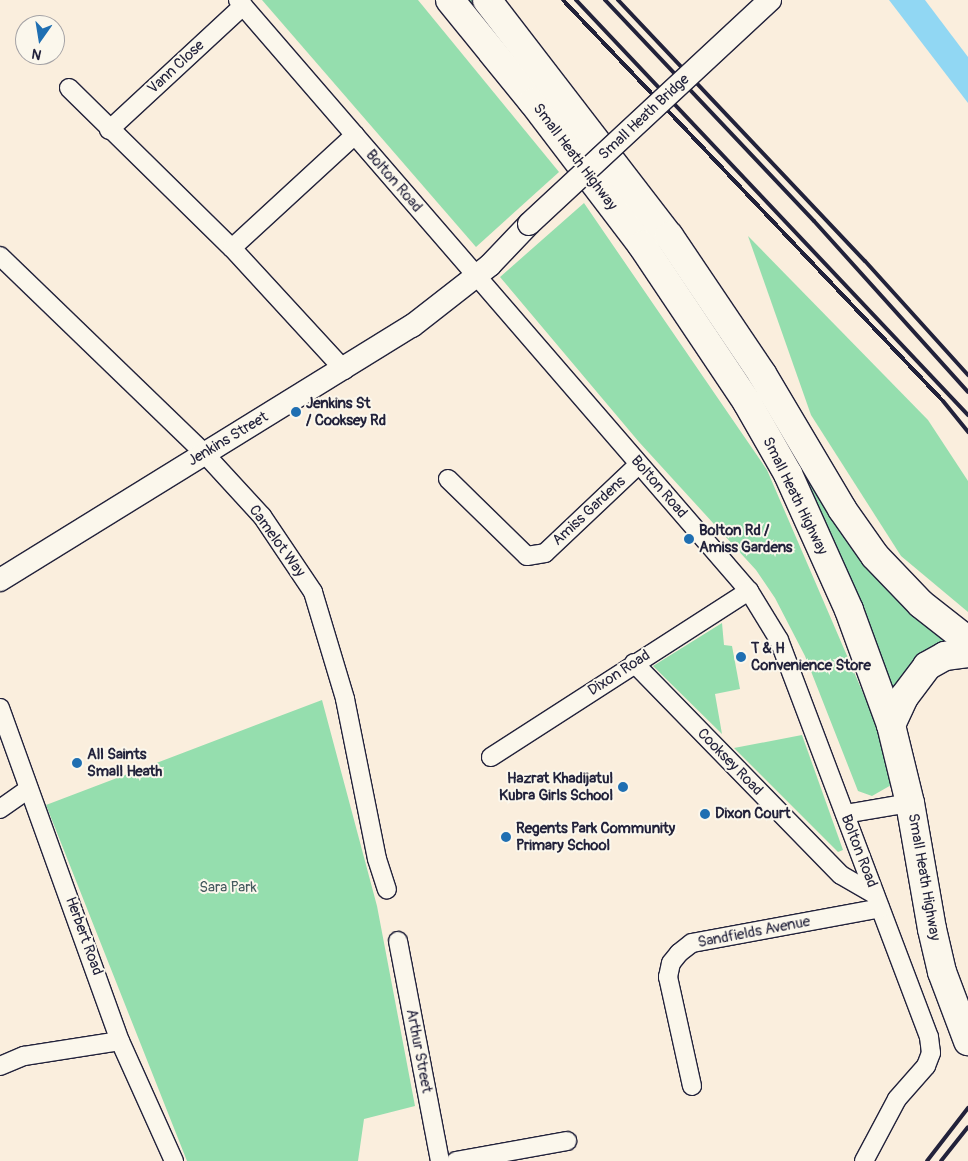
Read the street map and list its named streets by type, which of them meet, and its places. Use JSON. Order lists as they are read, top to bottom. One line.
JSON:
{"streets":{"highway":["Small Heath Highway"],"street":["Vann Close","Small Heath Bridge","Bolton Road","Jenkins Street","Amiss Gardens","Camelot Way","Dixon Road","Cooksey Road","Sandfields Avenue","Herbert Road","Arthur Street"]},"crossings":[["Vann Close","Bolton Road"],["Small Heath Bridge","Bolton Road"],["Small Heath Bridge","Jenkins Street"],["Bolton Road","Jenkins Street"],["Bolton Road","Amiss Gardens"],["Bolton Road","Dixon Road"],["Bolton Road","Cooksey Road"],["Bolton Road","Sandfields Avenue"],["Jenkins Street","Camelot Way"],["Dixon Road","Cooksey Road"],["Cooksey Road","Sandfields Avenue"]],"parks":["Sara Park"],"places":["Jenkins St / Cooksey Rd","Bolton Rd / Amiss Gardens","T & H Convenience Store","All Saints Small Heath","Hazrat Khadijatul Kubra Girls School","Dixon Court","Regents Park Community Primary School"],"north":"bottom"}
